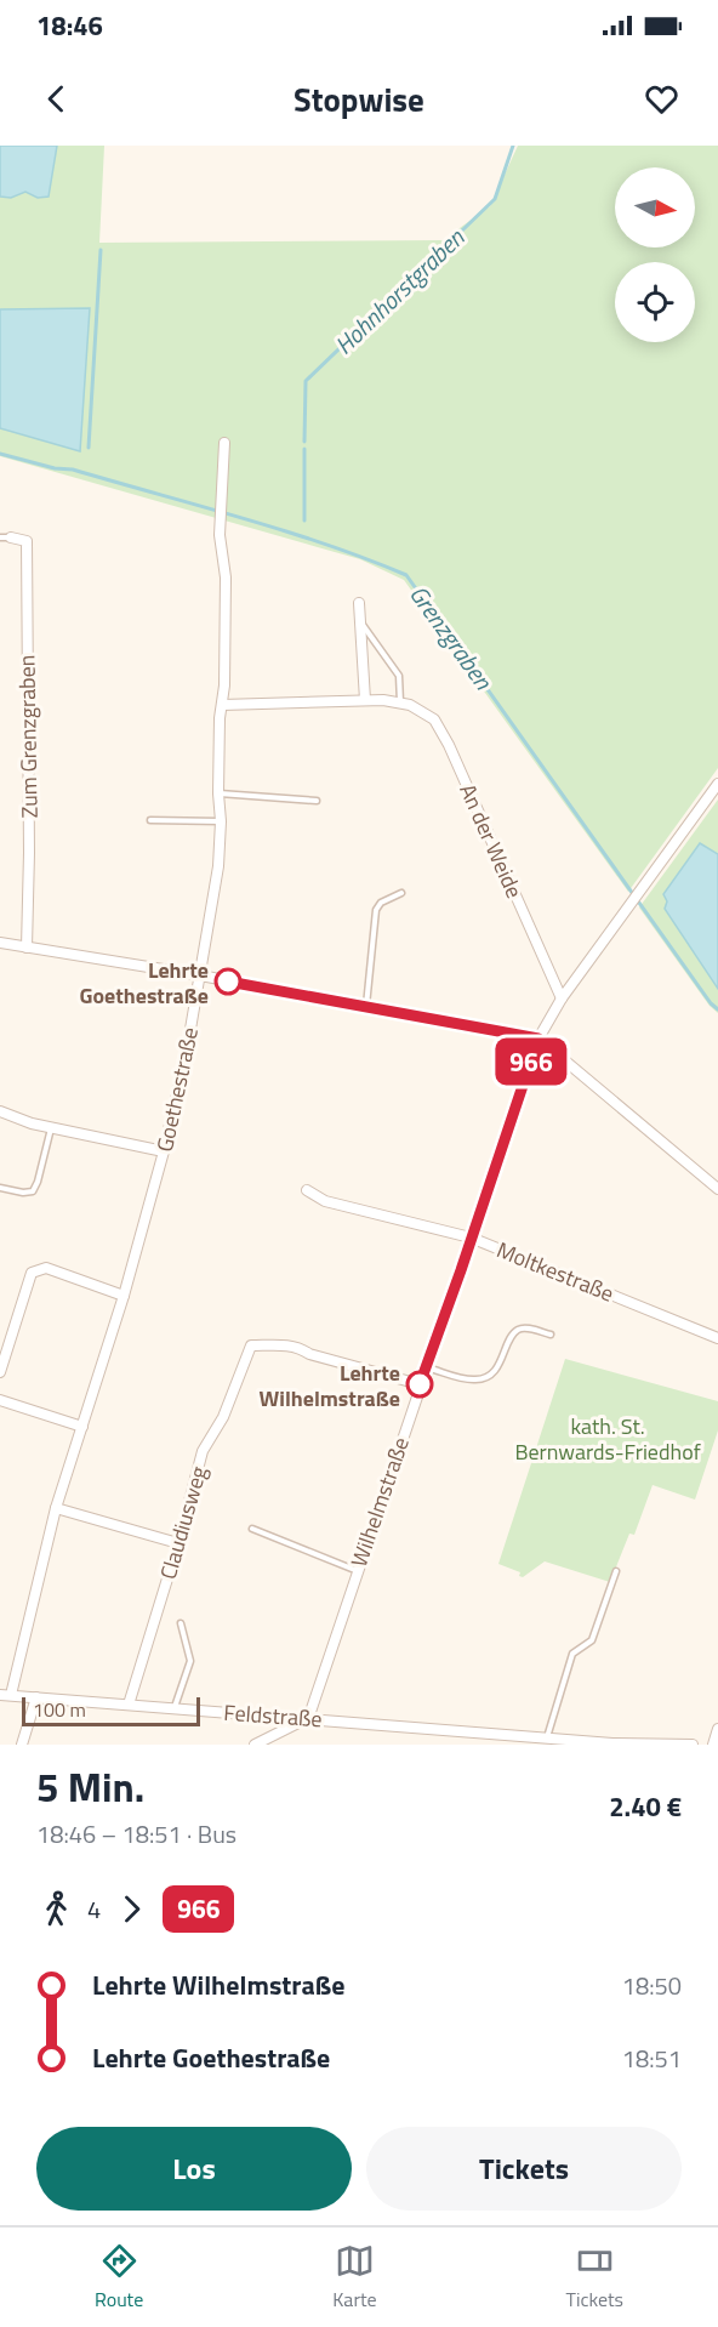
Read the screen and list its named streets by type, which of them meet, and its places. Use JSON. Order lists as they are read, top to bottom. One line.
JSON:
{"streets":{"street":["Zum Grenzgraben","An der Weide","Goethestraße","Moltkestraße","Wilhelmstraße","Claudiusweg","Feldstraße"]},"crossings":[["An der Weide","Goethestraße"],["An der Weide","Wilhelmstraße"],["Goethestraße","Feldstraße"],["Moltkestraße","Wilhelmstraße"],["Wilhelmstraße","Claudiusweg"],["Wilhelmstraße","Feldstraße"],["Claudiusweg","Feldstraße"]],"water":["Hohnhorstgraben","Grenzgraben"],"parks":["kath. St. Bernwards-Friedhof"],"places":["Lehrte Goethestraße","Lehrte Wilhelmstraße"],"lines":["bus line 966"],"scale_bar":"100 m","north":"right","page":{"status":"18:46","header":"Stopwise","on_map":"966","scale":"100 m","heading":["5 Min.","18:46 – 18:51 · Bus","2.40 €"],"legs":["4","966"],"list":[{"name":"Lehrte Wilhelmstraße","value":"18:50"},{"name":"Lehrte Goethestraße","value":"18:51"}],"buttons":["Los","Tickets"],"tabs":["Route","Karte","Tickets"]}}
